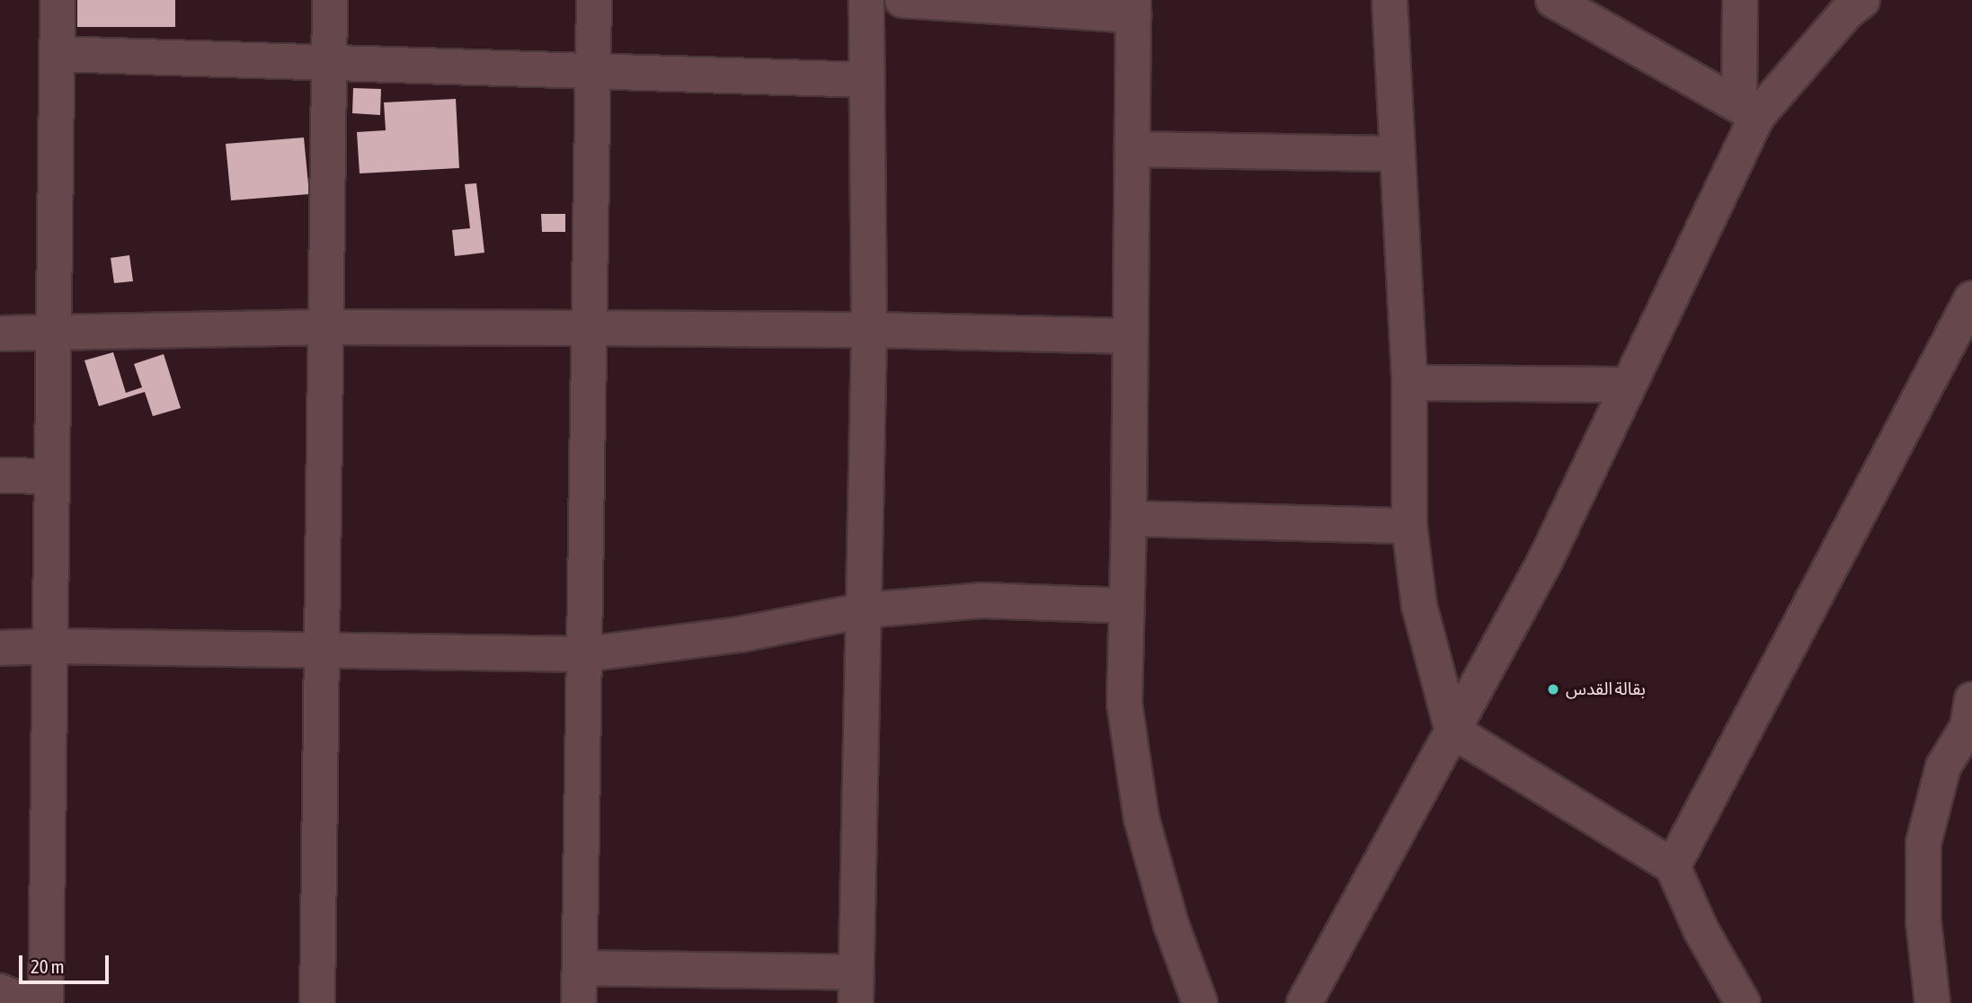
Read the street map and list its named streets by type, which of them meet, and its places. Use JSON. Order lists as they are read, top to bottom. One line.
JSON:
{"places":["بقالة القدس"],"scale_bar":"20 m"}
